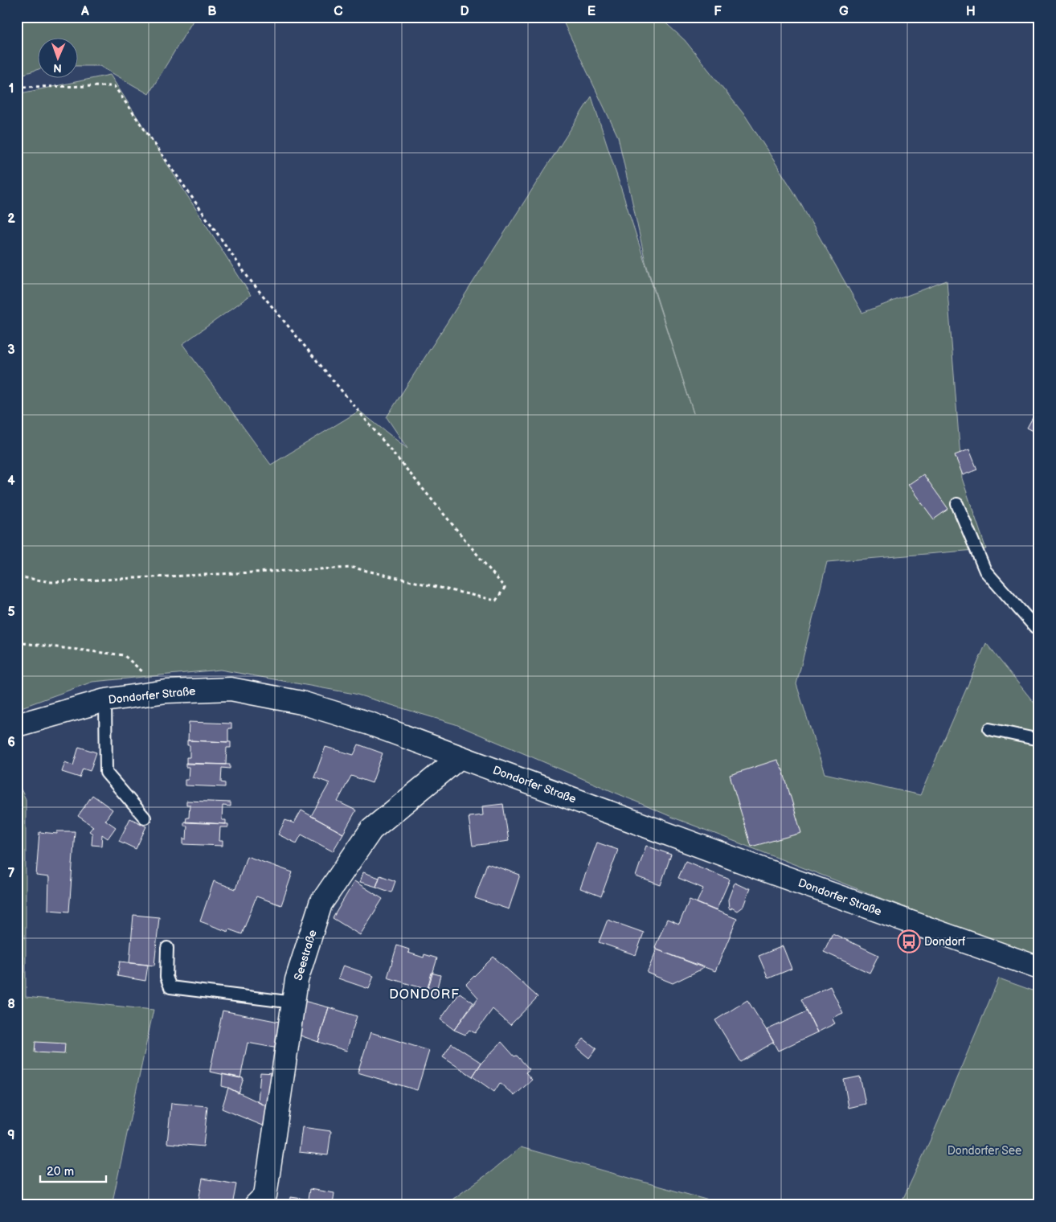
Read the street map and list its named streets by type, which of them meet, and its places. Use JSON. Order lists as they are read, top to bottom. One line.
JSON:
{"streets":{"main road":["Dondorfer Straße","Seestraße"]},"crossings":[["Dondorfer Straße","Seestraße"]],"districts":["DONDORF"],"parks":["Dondorfer See"],"places":{"bus stop":["Dondorf"]},"scale_bar":"20 m","north":"bottom","grid":{"columns":["A","B","C","D","E","F","G","H"],"rows":["1","2","3","4","5","6","7","8","9"]}}
